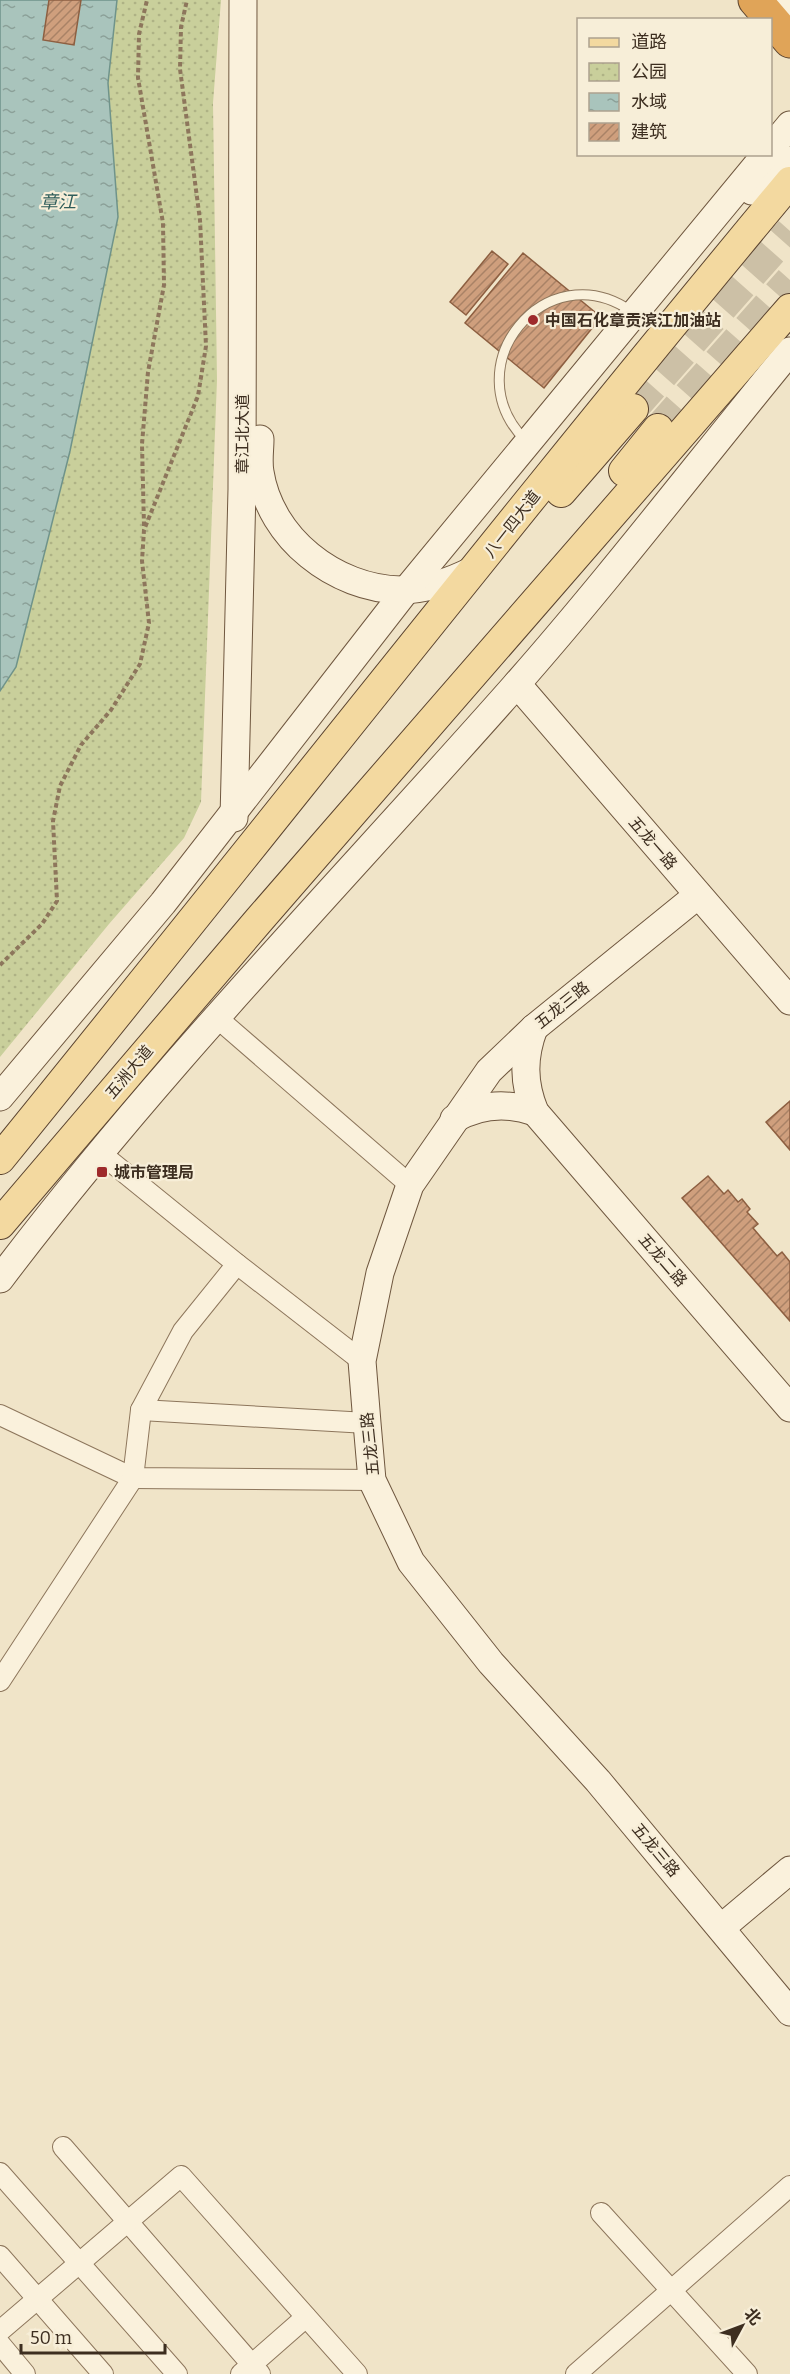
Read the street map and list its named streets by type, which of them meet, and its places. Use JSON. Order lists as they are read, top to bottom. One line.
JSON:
{"streets":{"main road":["八一四大道","五洲大道"],"street":["章江北大道","五龙一路","五龙三路","五龙二路"]},"crossings":[["章江北大道","八一四大道"],["五龙一路","五龙三路"]],"water":["章江"],"places":{"other":["中国石化章贡滨江加油站"],"transit":["城市管理局"]},"legend":["道路","公园","水域","建筑"],"scale_bar":"50 m","north":"top right"}
